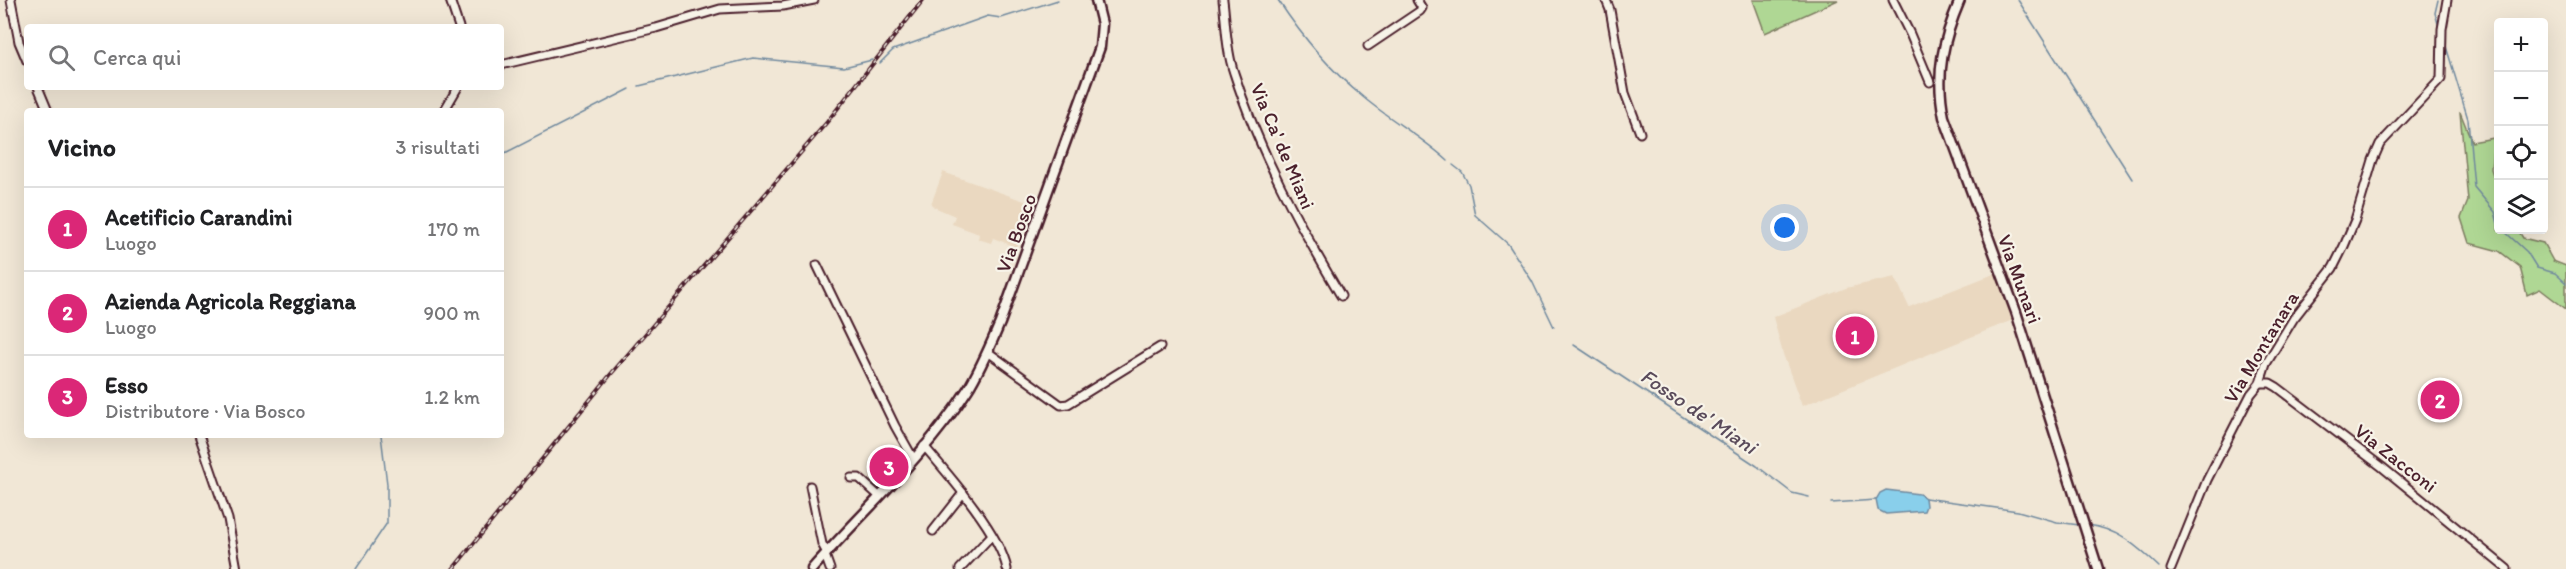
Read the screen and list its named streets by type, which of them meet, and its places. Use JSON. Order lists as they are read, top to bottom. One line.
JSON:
{"streets":{"main road":["Via Bosco","Via Munari"],"street":["Via Ca' de Miani","Via Montanara","Via Zacconi"]},"crossings":[["Via Montanara","Via Zacconi"]],"water":["Fosso de' Miani"],"page":{"map_buttons":["+","−"],"search":"Cerca qui","heading":["Vicino","3 risultati"],"list":[{"mark":"1","name":"Acetificio Carandini","note":"Luogo","value":"170 m"},{"mark":"2","name":"Azienda Agricola Reggiana","note":"Luogo","value":"900 m"},{"mark":"3","name":"Esso","note":"Distributore · Via Bosco","value":"1.2 km"}],"pins":["1","2","3"]}}
